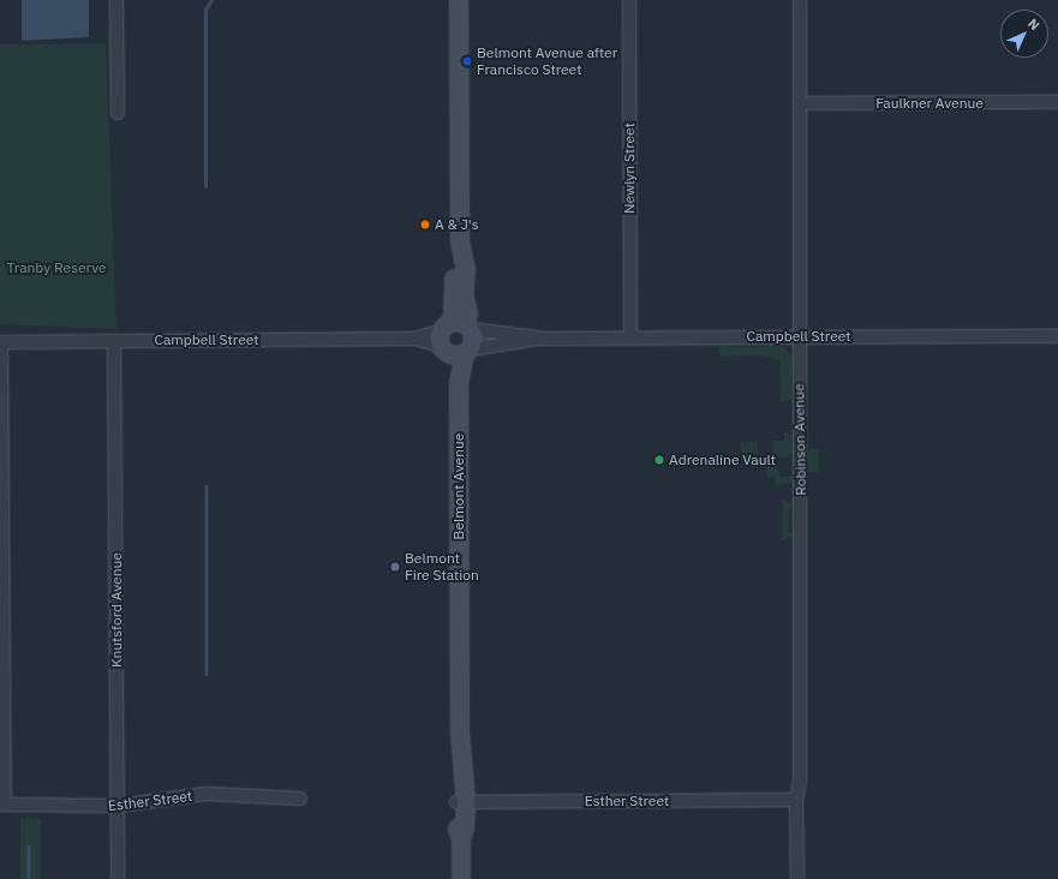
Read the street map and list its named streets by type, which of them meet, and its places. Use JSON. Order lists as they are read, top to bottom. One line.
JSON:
{"streets":{"main road":["Belmont Avenue"],"street":["Faulkner Avenue","Newlyn Street","Campbell Street","Robinson Avenue","Knutsford Avenue","Esther Street"]},"crossings":[["Faulkner Avenue","Robinson Avenue"],["Newlyn Street","Campbell Street"],["Campbell Street","Robinson Avenue"],["Campbell Street","Belmont Avenue"],["Campbell Street","Knutsford Avenue"],["Robinson Avenue","Esther Street"],["Belmont Avenue","Esther Street"],["Knutsford Avenue","Esther Street"]],"parks":["Tranby Reserve"],"places":["Belmont Avenue after Francisco Street","A & J's","Adrenaline Vault","Belmont Fire Station"],"north":"top right"}
